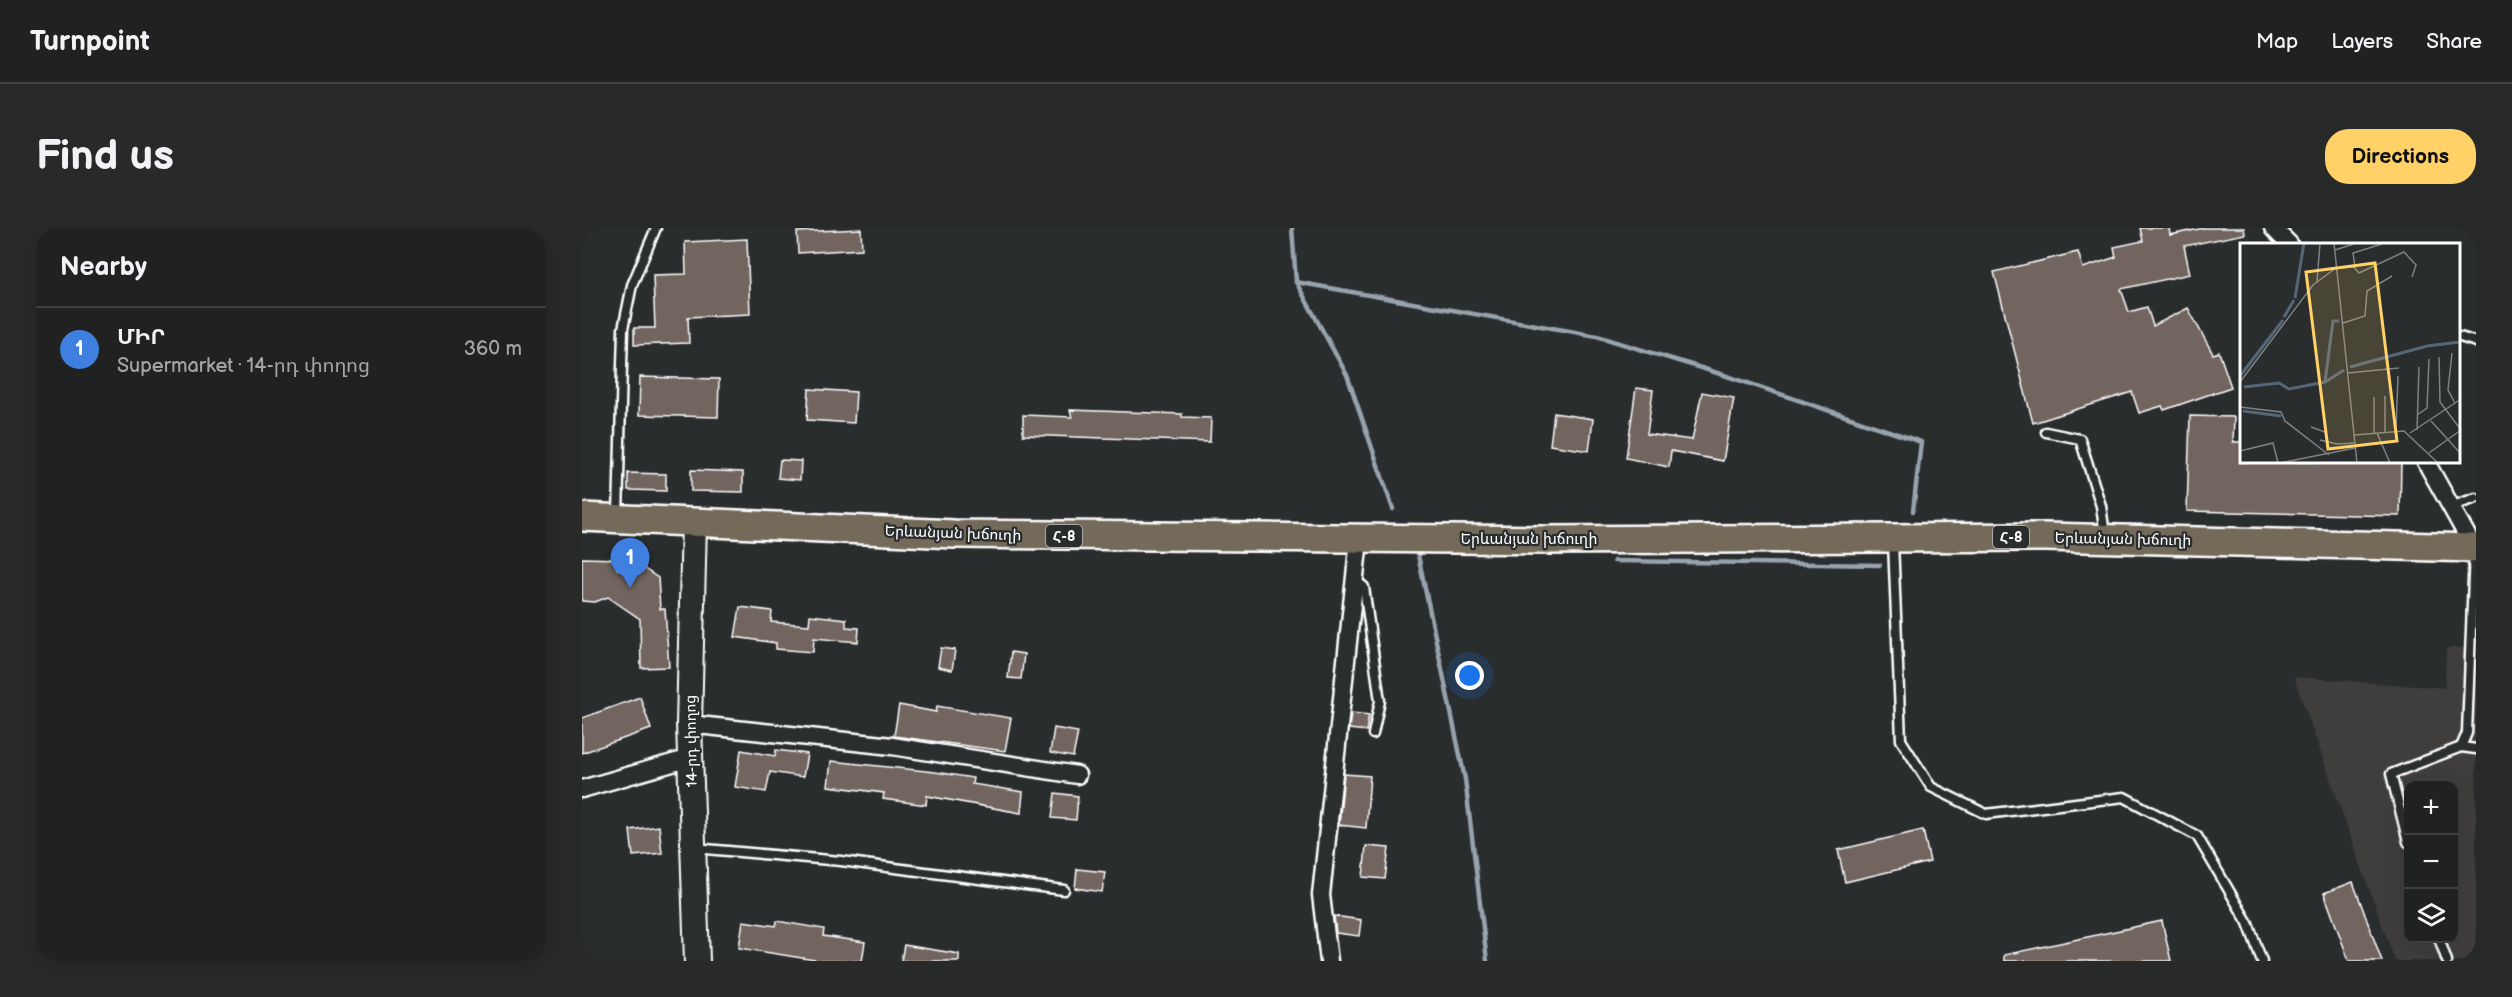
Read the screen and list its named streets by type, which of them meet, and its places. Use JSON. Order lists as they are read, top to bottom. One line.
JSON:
{"streets":{"main road":["Երևանյան խճուղի","Հ-8"],"street":["14-րդ փողոց"]},"crossings":[["Երևանյան խճուղի","14-րդ փողոց"]],"page":{"header":"Turnpoint","nav":["Map","Layers","Share"],"buttons":"Directions","title":"Find us","heading":"Nearby","list":[{"mark":"1","name":"ՄԻՐ","note":"Supermarket · 14-րդ փողոց","value":"360 m"}],"pins":"1","map_buttons":["+","−"]}}
